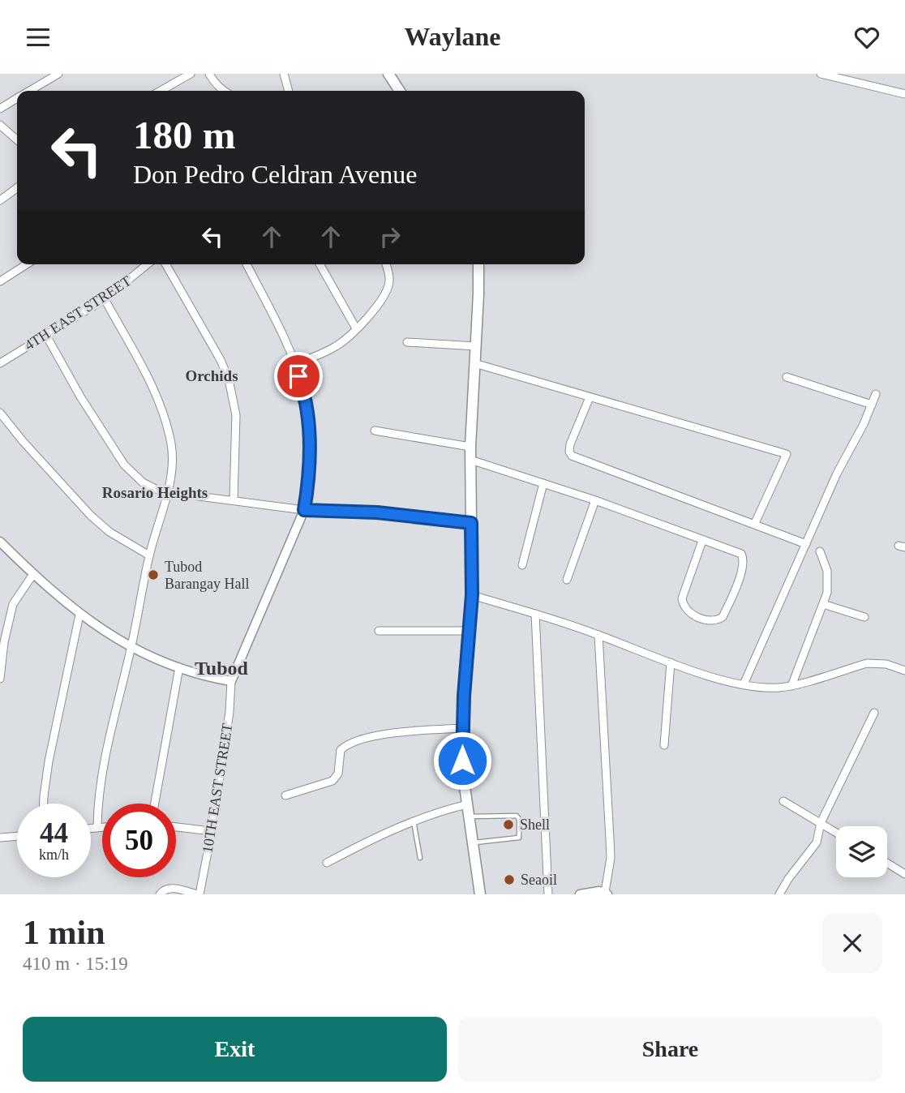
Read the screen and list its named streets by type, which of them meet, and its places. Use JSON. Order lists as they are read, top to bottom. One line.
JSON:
{"streets":{"street":["4TH EAST STREET","10TH EAST STREET"]},"districts":["Orchids","Rosario Heights","Tubod"],"places":["Tubod Barangay Hall","Shell","Seaoil"],"page":{"header":"Waylane","turn":["180 m","Don Pedro Celdran Avenue"],"speed":"44 km/h","limit":"50","heading":["1 min","410 m · 15:19"],"buttons":["Exit","Share"]}}
